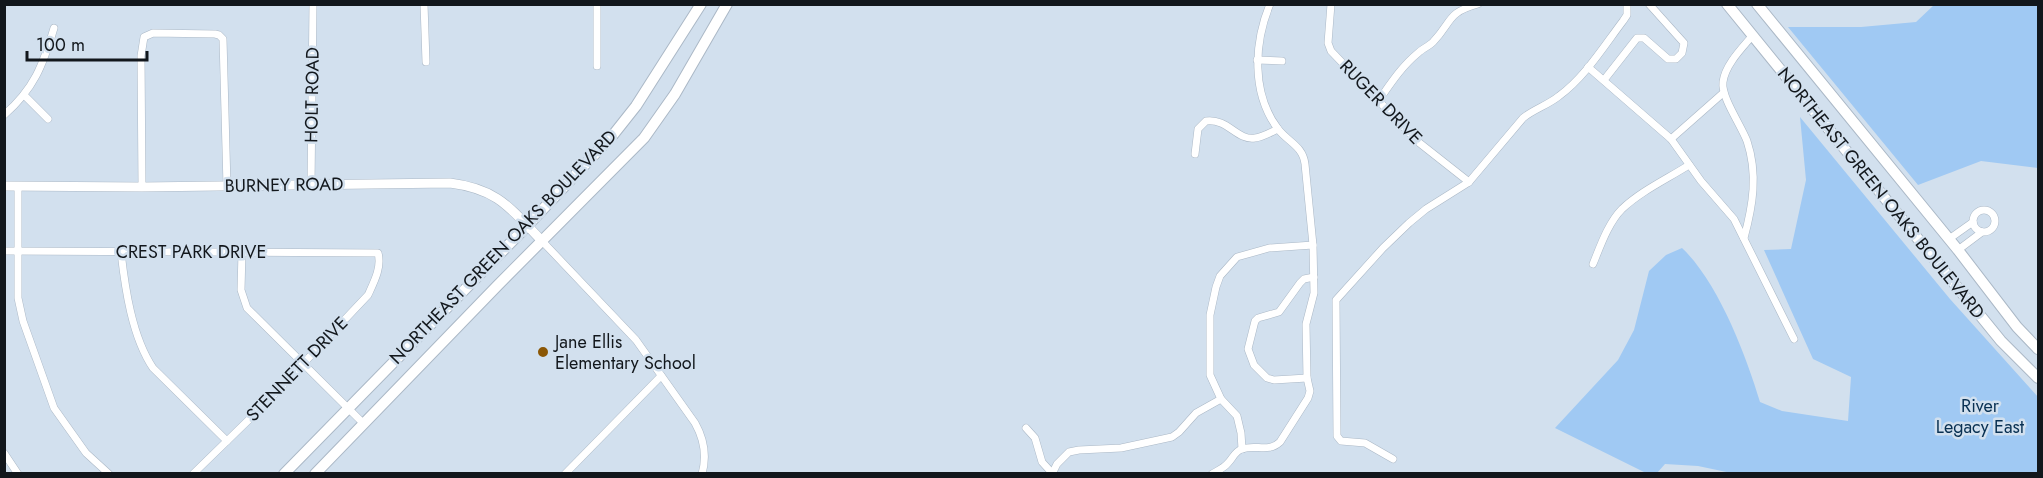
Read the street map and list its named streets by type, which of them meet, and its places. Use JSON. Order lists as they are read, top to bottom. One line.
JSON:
{"streets":{"main road":["NORTHEAST GREEN OAKS BOULEVARD"],"street":["HOLT ROAD","RUGER DRIVE","BURNEY ROAD","CREST PARK DRIVE","STENNETT DRIVE"]},"crossings":[["HOLT ROAD","BURNEY ROAD"],["BURNEY ROAD","NORTHEAST GREEN OAKS BOULEVARD"],["CREST PARK DRIVE","STENNETT DRIVE"]],"parks":["River Legacy East"],"places":["Jane Ellis Elementary School"],"scale_bar":"100 m"}
